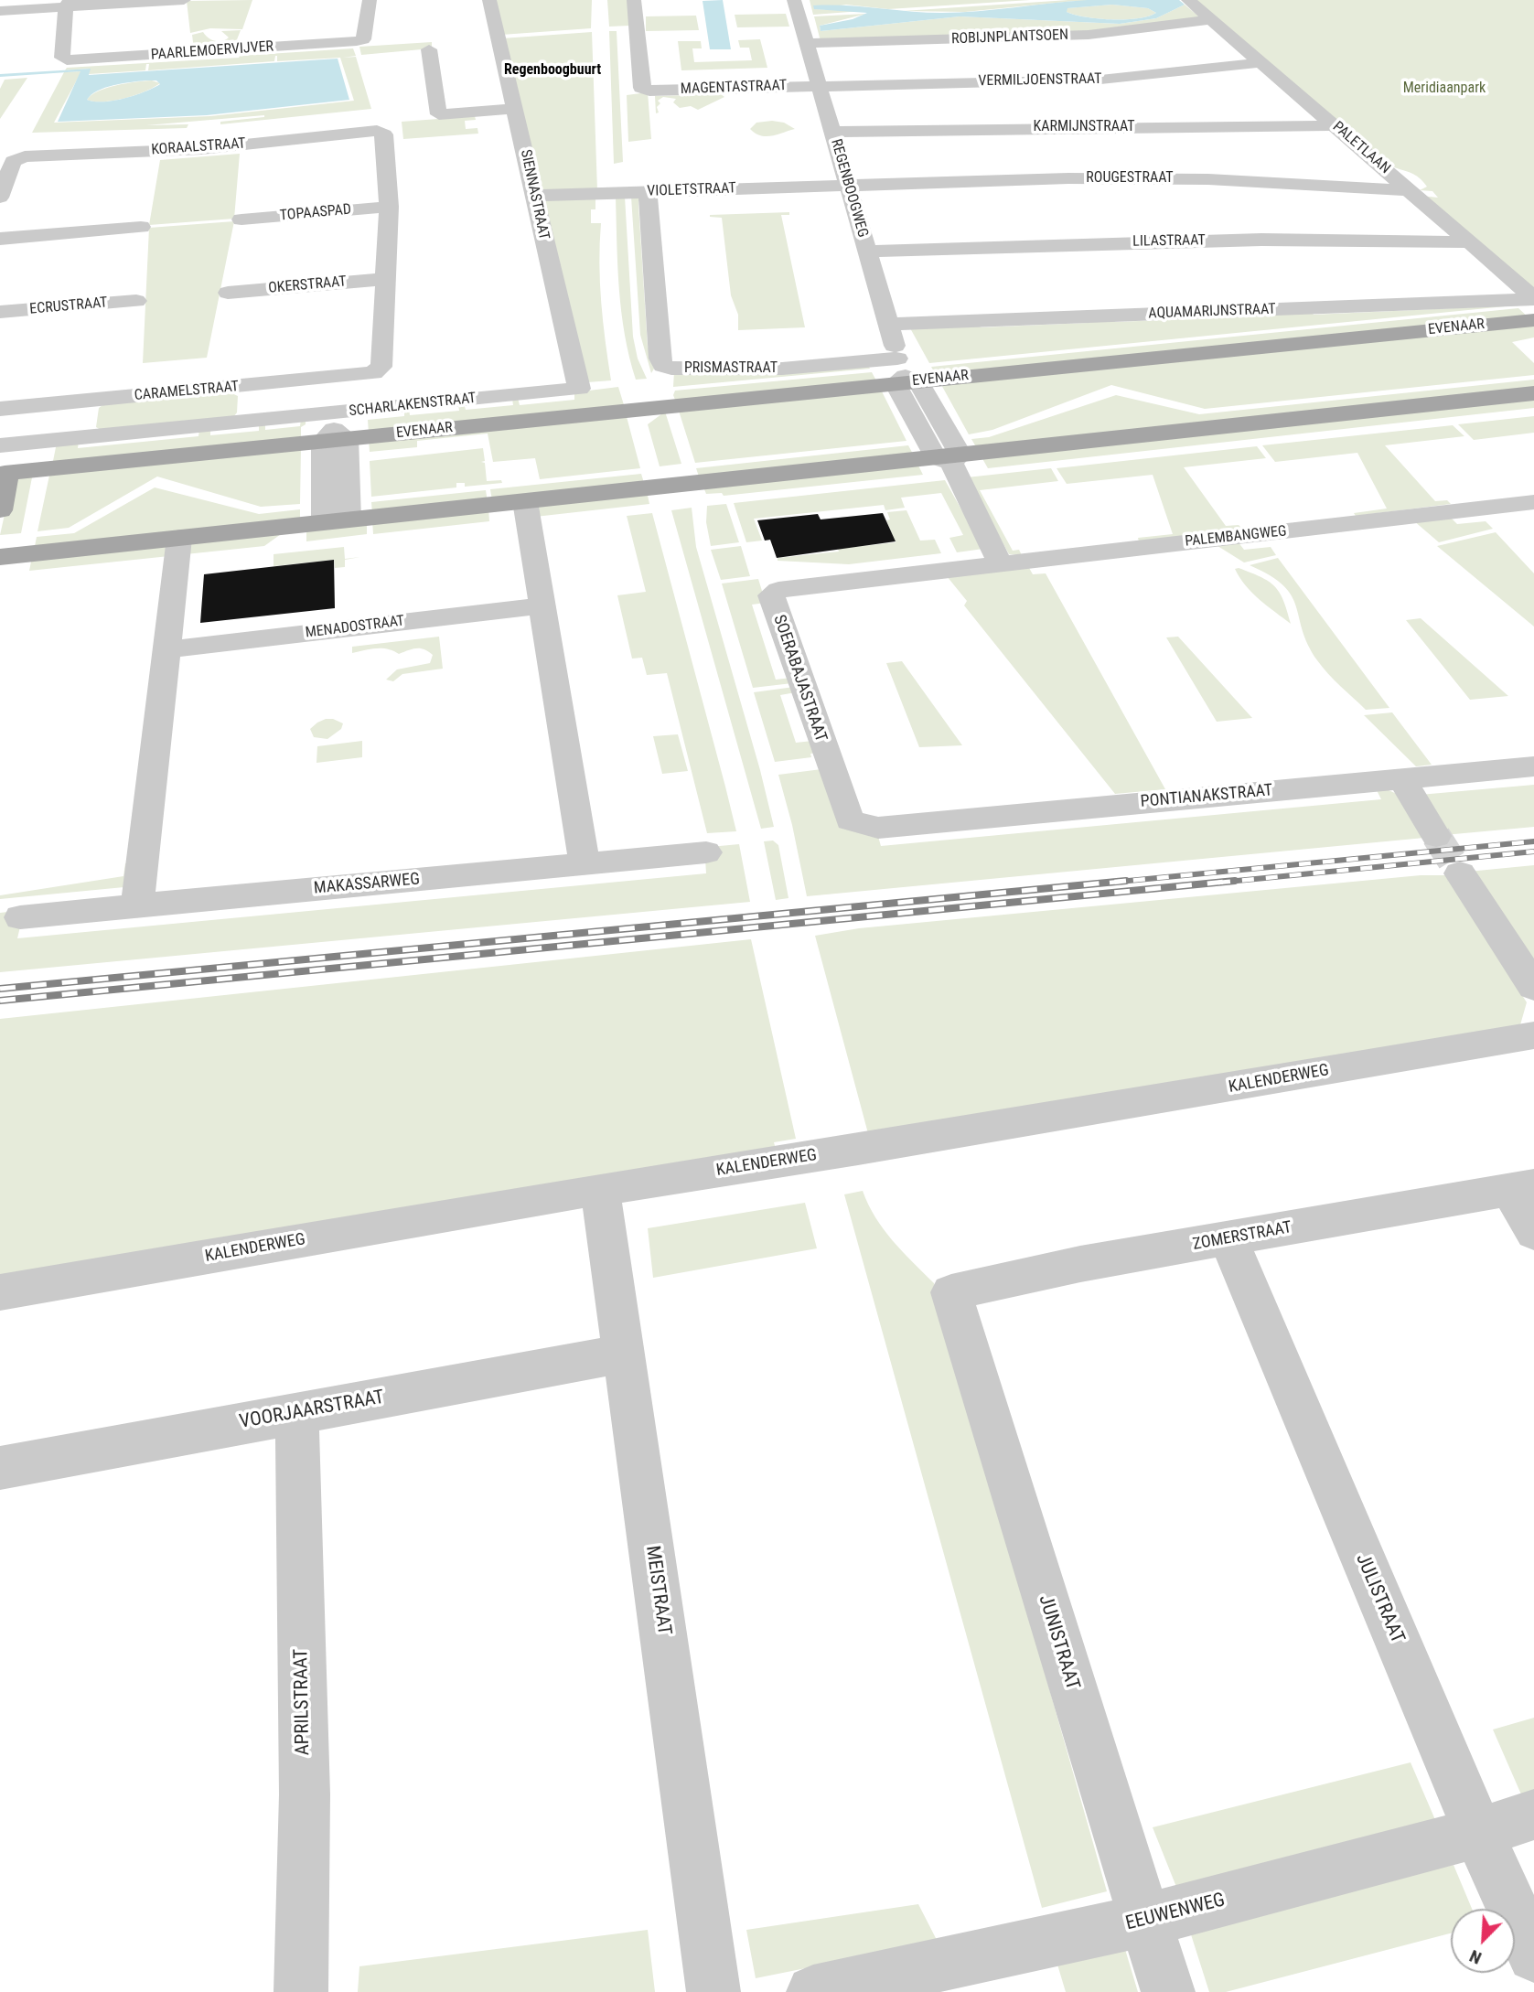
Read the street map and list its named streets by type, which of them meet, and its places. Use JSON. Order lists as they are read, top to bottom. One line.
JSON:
{"streets":{"main road":["EVENAAR"],"street":["ROBIJNPLANTSOEN","PAARLEMOERVIJVER","VERMILJOENSTRAAT","MAGENTASTRAAT","KARMIJNSTRAAT","KORAALSTRAAT","PALETLAAN","ROUGESTRAAT","REGENBOOGWEG","VIOLETSTRAAT","SIENNASTRAAT","TOPAASPAD","LILASTRAAT","OKERSTRAAT","ECRUSTRAAT","AQUAMARIJNSTRAAT","PRISMASTRAAT","CARAMELSTRAAT","SCHARLAKENSTRAAT","PALEMBANGWEG","MENADOSTRAAT","SOERABAJASTRAAT","PONTIANAKSTRAAT","MAKASSARWEG","KALENDERWEG","ZOMERSTRAAT","VOORJAARSTRAAT","MEISTRAAT","JULISTRAAT","JUNISTRAAT","APRILSTRAAT","EEUWENWEG"]},"crossings":[["ROBIJNPLANTSOEN","PALETLAAN"],["ROBIJNPLANTSOEN","REGENBOOGWEG"],["VERMILJOENSTRAAT","MAGENTASTRAAT"],["VERMILJOENSTRAAT","PALETLAAN"],["VERMILJOENSTRAAT","REGENBOOGWEG"],["MAGENTASTRAAT","REGENBOOGWEG"],["KARMIJNSTRAAT","PALETLAAN"],["KARMIJNSTRAAT","REGENBOOGWEG"],["KORAALSTRAAT","TOPAASPAD"],["PALETLAAN","ROUGESTRAAT"],["PALETLAAN","LILASTRAAT"],["PALETLAAN","AQUAMARIJNSTRAAT"],["ROUGESTRAAT","REGENBOOGWEG"],["ROUGESTRAAT","VIOLETSTRAAT"],["REGENBOOGWEG","VIOLETSTRAAT"],["REGENBOOGWEG","LILASTRAAT"],["REGENBOOGWEG","AQUAMARIJNSTRAAT"],["REGENBOOGWEG","EVENAAR"],["REGENBOOGWEG","PRISMASTRAAT"],["REGENBOOGWEG","PALEMBANGWEG"],["VIOLETSTRAAT","SIENNASTRAAT"],["VIOLETSTRAAT","PRISMASTRAAT"],["SIENNASTRAAT","SCHARLAKENSTRAAT"],["OKERSTRAAT","CARAMELSTRAAT"],["EVENAAR","PRISMASTRAAT"],["EVENAAR","SCHARLAKENSTRAAT"],["PALEMBANGWEG","SOERABAJASTRAAT"],["SOERABAJASTRAAT","PONTIANAKSTRAAT"],["KALENDERWEG","MEISTRAAT"],["ZOMERSTRAAT","JULISTRAAT"],["ZOMERSTRAAT","JUNISTRAAT"],["VOORJAARSTRAAT","MEISTRAAT"],["VOORJAARSTRAAT","APRILSTRAAT"],["JULISTRAAT","EEUWENWEG"],["JUNISTRAAT","EEUWENWEG"]],"districts":["Regenboogbuurt"],"parks":["Meridiaanpark"],"north":"bottom left"}
